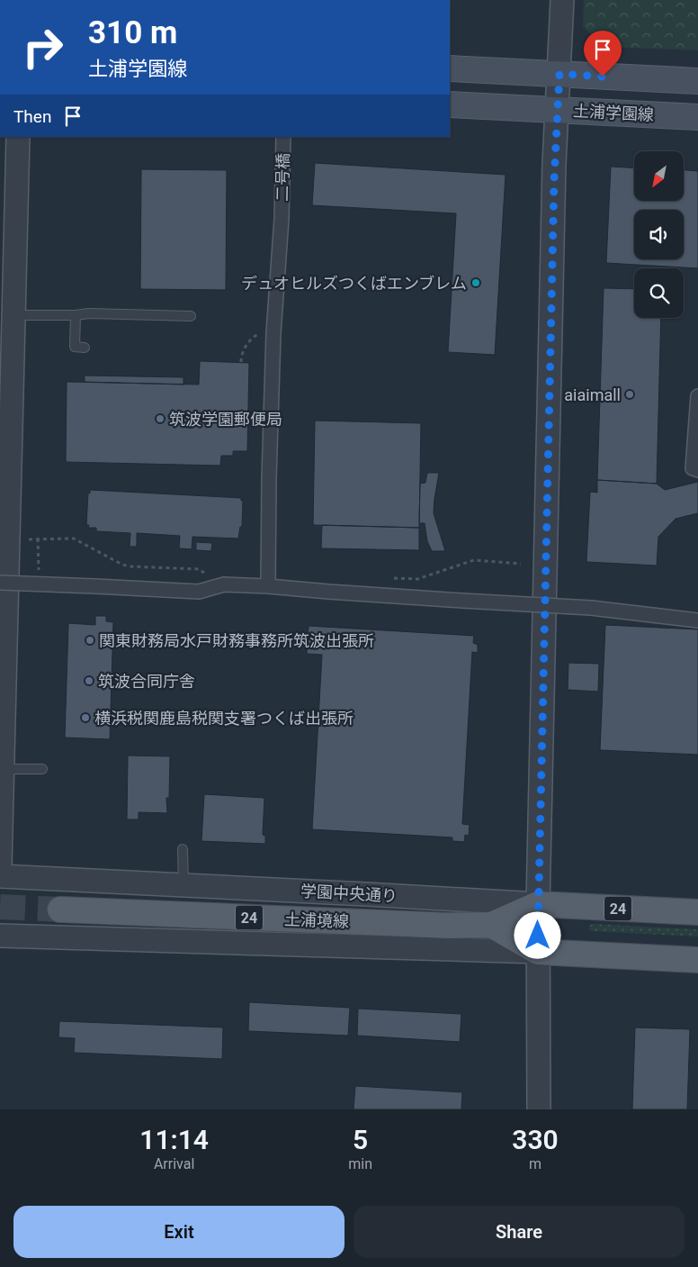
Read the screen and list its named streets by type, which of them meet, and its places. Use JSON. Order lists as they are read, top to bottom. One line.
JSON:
{"streets":{"main road":["土浦学園線","学園中央通り","24","土浦境線"],"street":["二号橋"]},"crossings":[["学園中央通り","土浦境線"]],"places":["デュオヒルズつくばエンブレム","aiaimall","筑波学園郵便局","関東財務局水戸財務事務所筑波出張所","筑波合同庁舎","横浜税関鹿島税関支署つくば出張所"],"north":"bottom left","page":{"turn":["310 m","土浦学園線"],"then":"Then","eta":["11:14","Arrival","5","min","330","m"],"buttons":["Exit","Share"]}}
